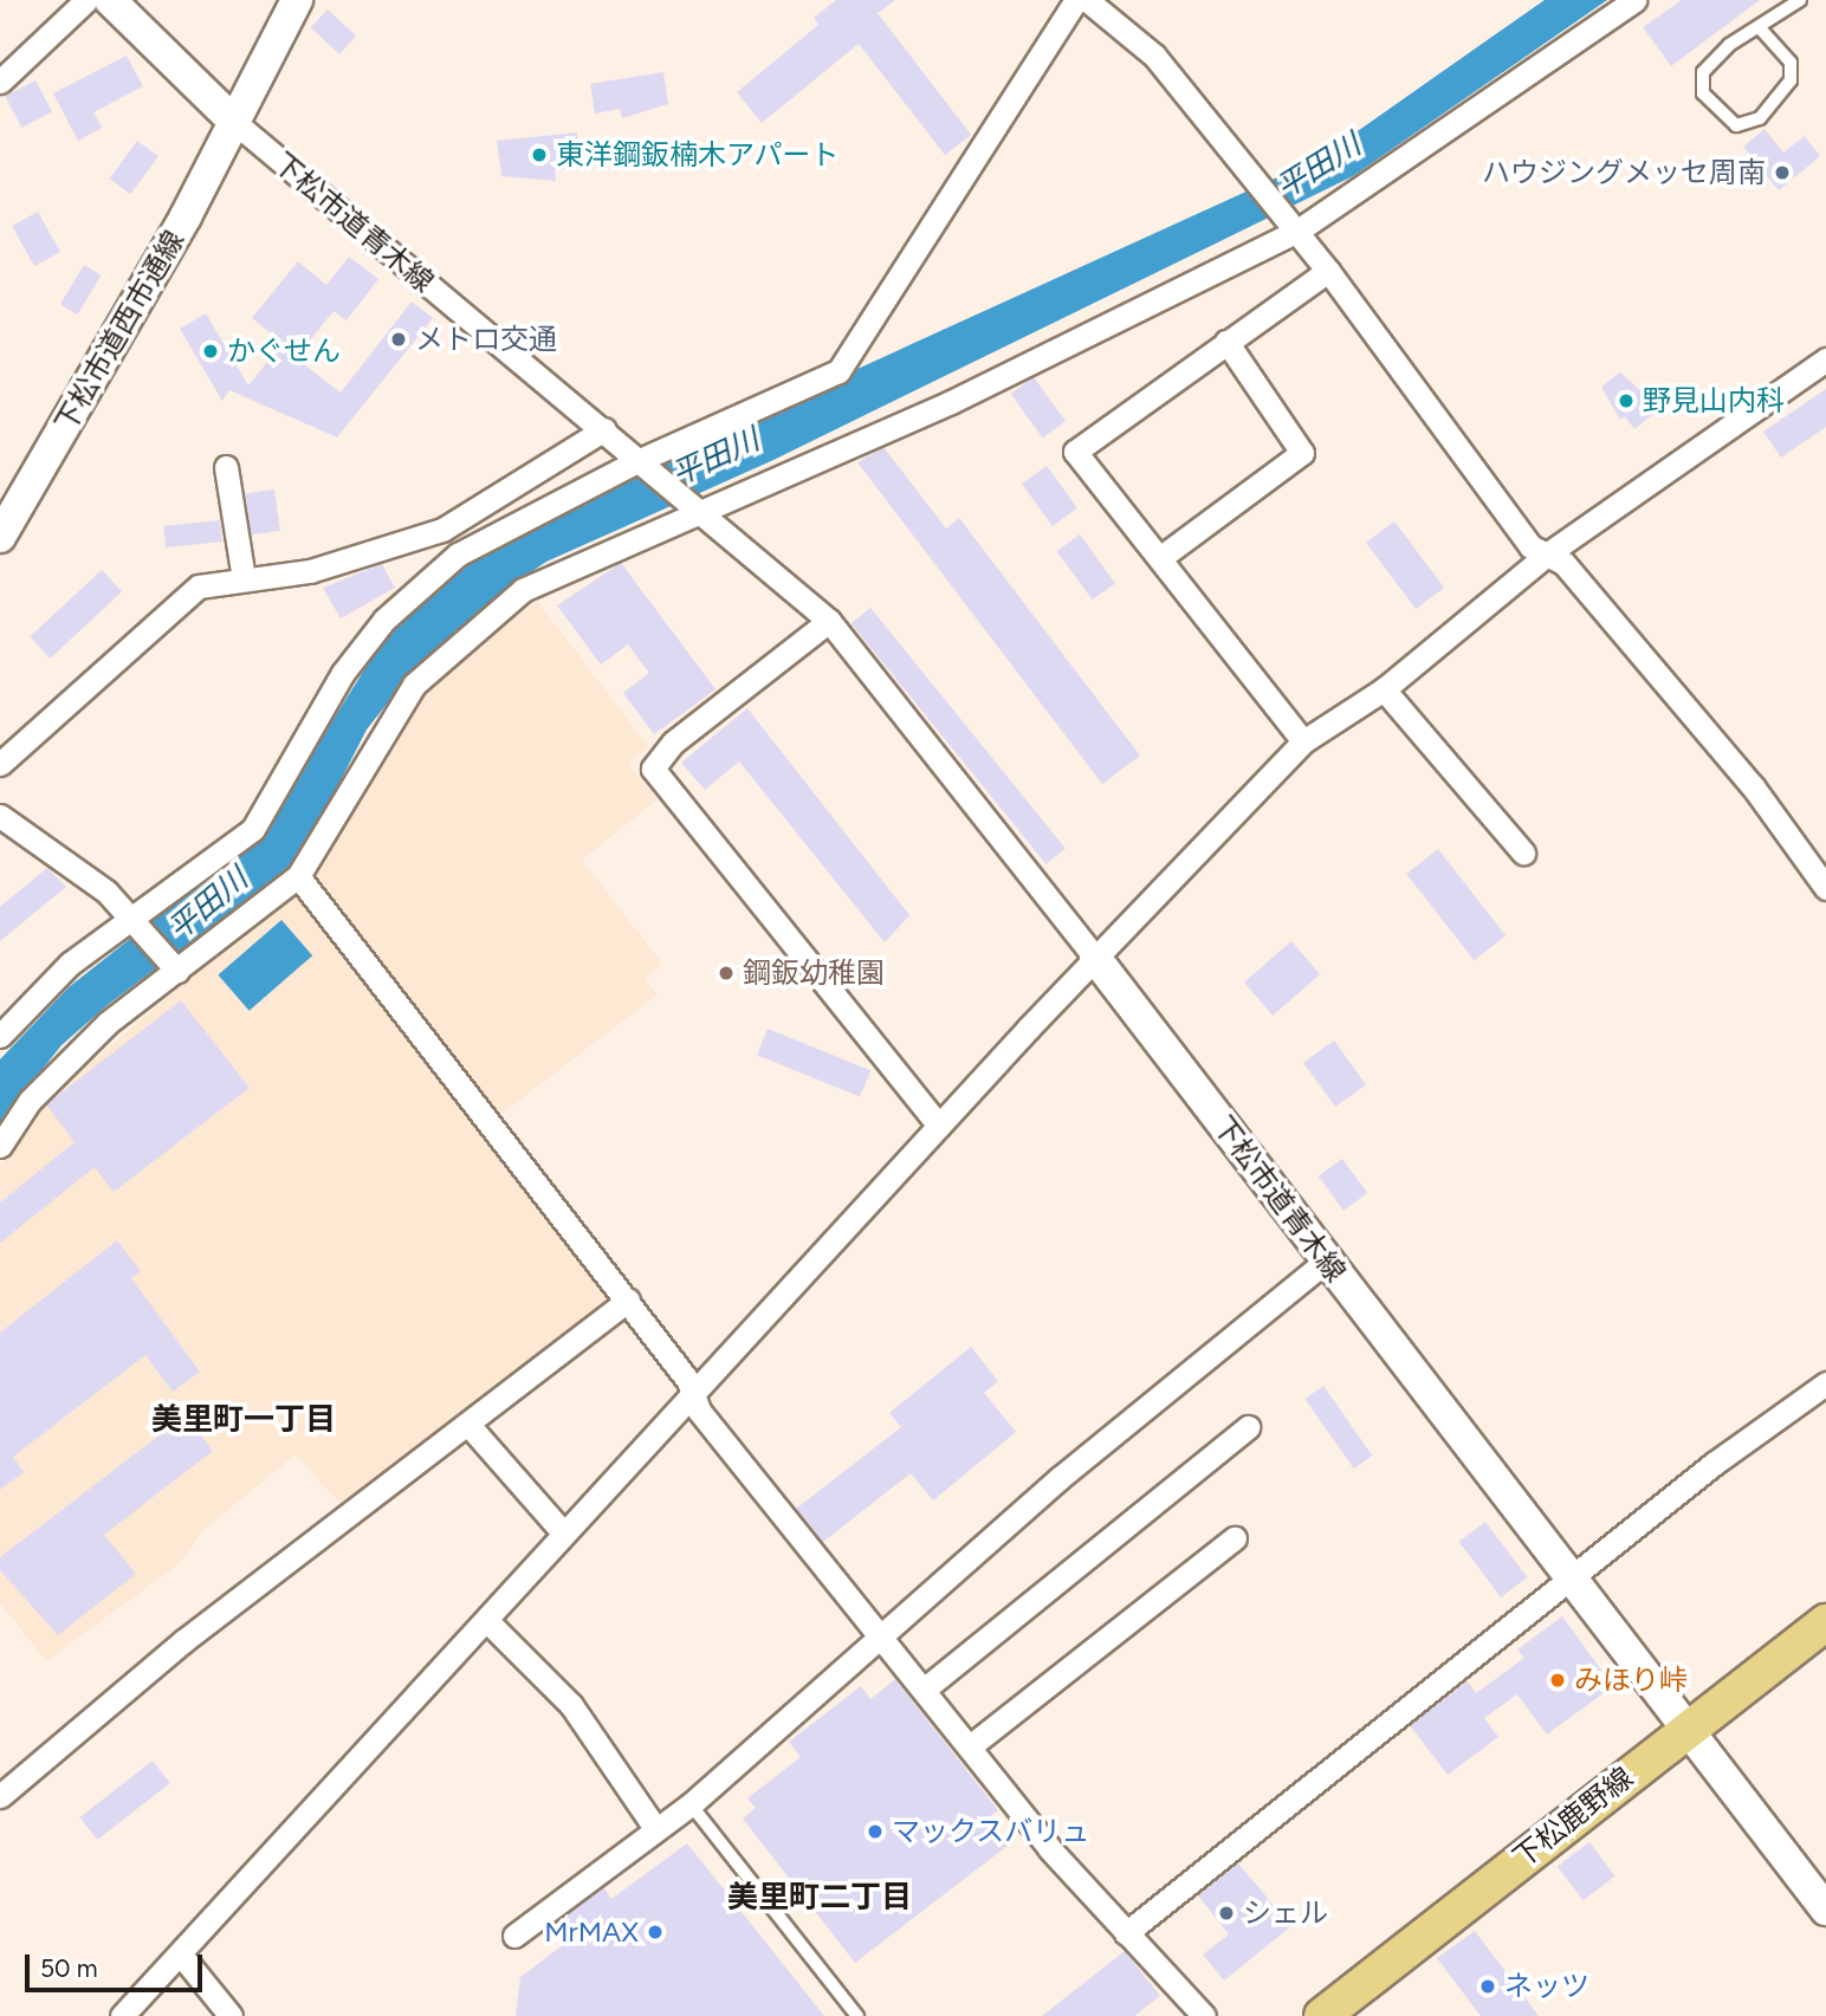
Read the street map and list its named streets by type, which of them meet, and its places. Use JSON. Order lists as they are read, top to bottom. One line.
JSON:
{"streets":{"main road":["下松鹿野線"],"street":["下松市道青木線","下松市道西市通線"]},"crossings":[["下松市道青木線","下松市道西市通線"],["下松市道青木線","下松鹿野線"]],"districts":["美里町一丁目","美里町二丁目"],"water":["平田川"],"places":["東洋鋼鈑楠木アパート","ハウジングメッセ周南","メトロ交通","かぐせん","野見山内科","鋼鈑幼稚園","みほり峠","マックスバリュ","シェル","MrMAX","ネッツ"],"scale_bar":"50 m"}
